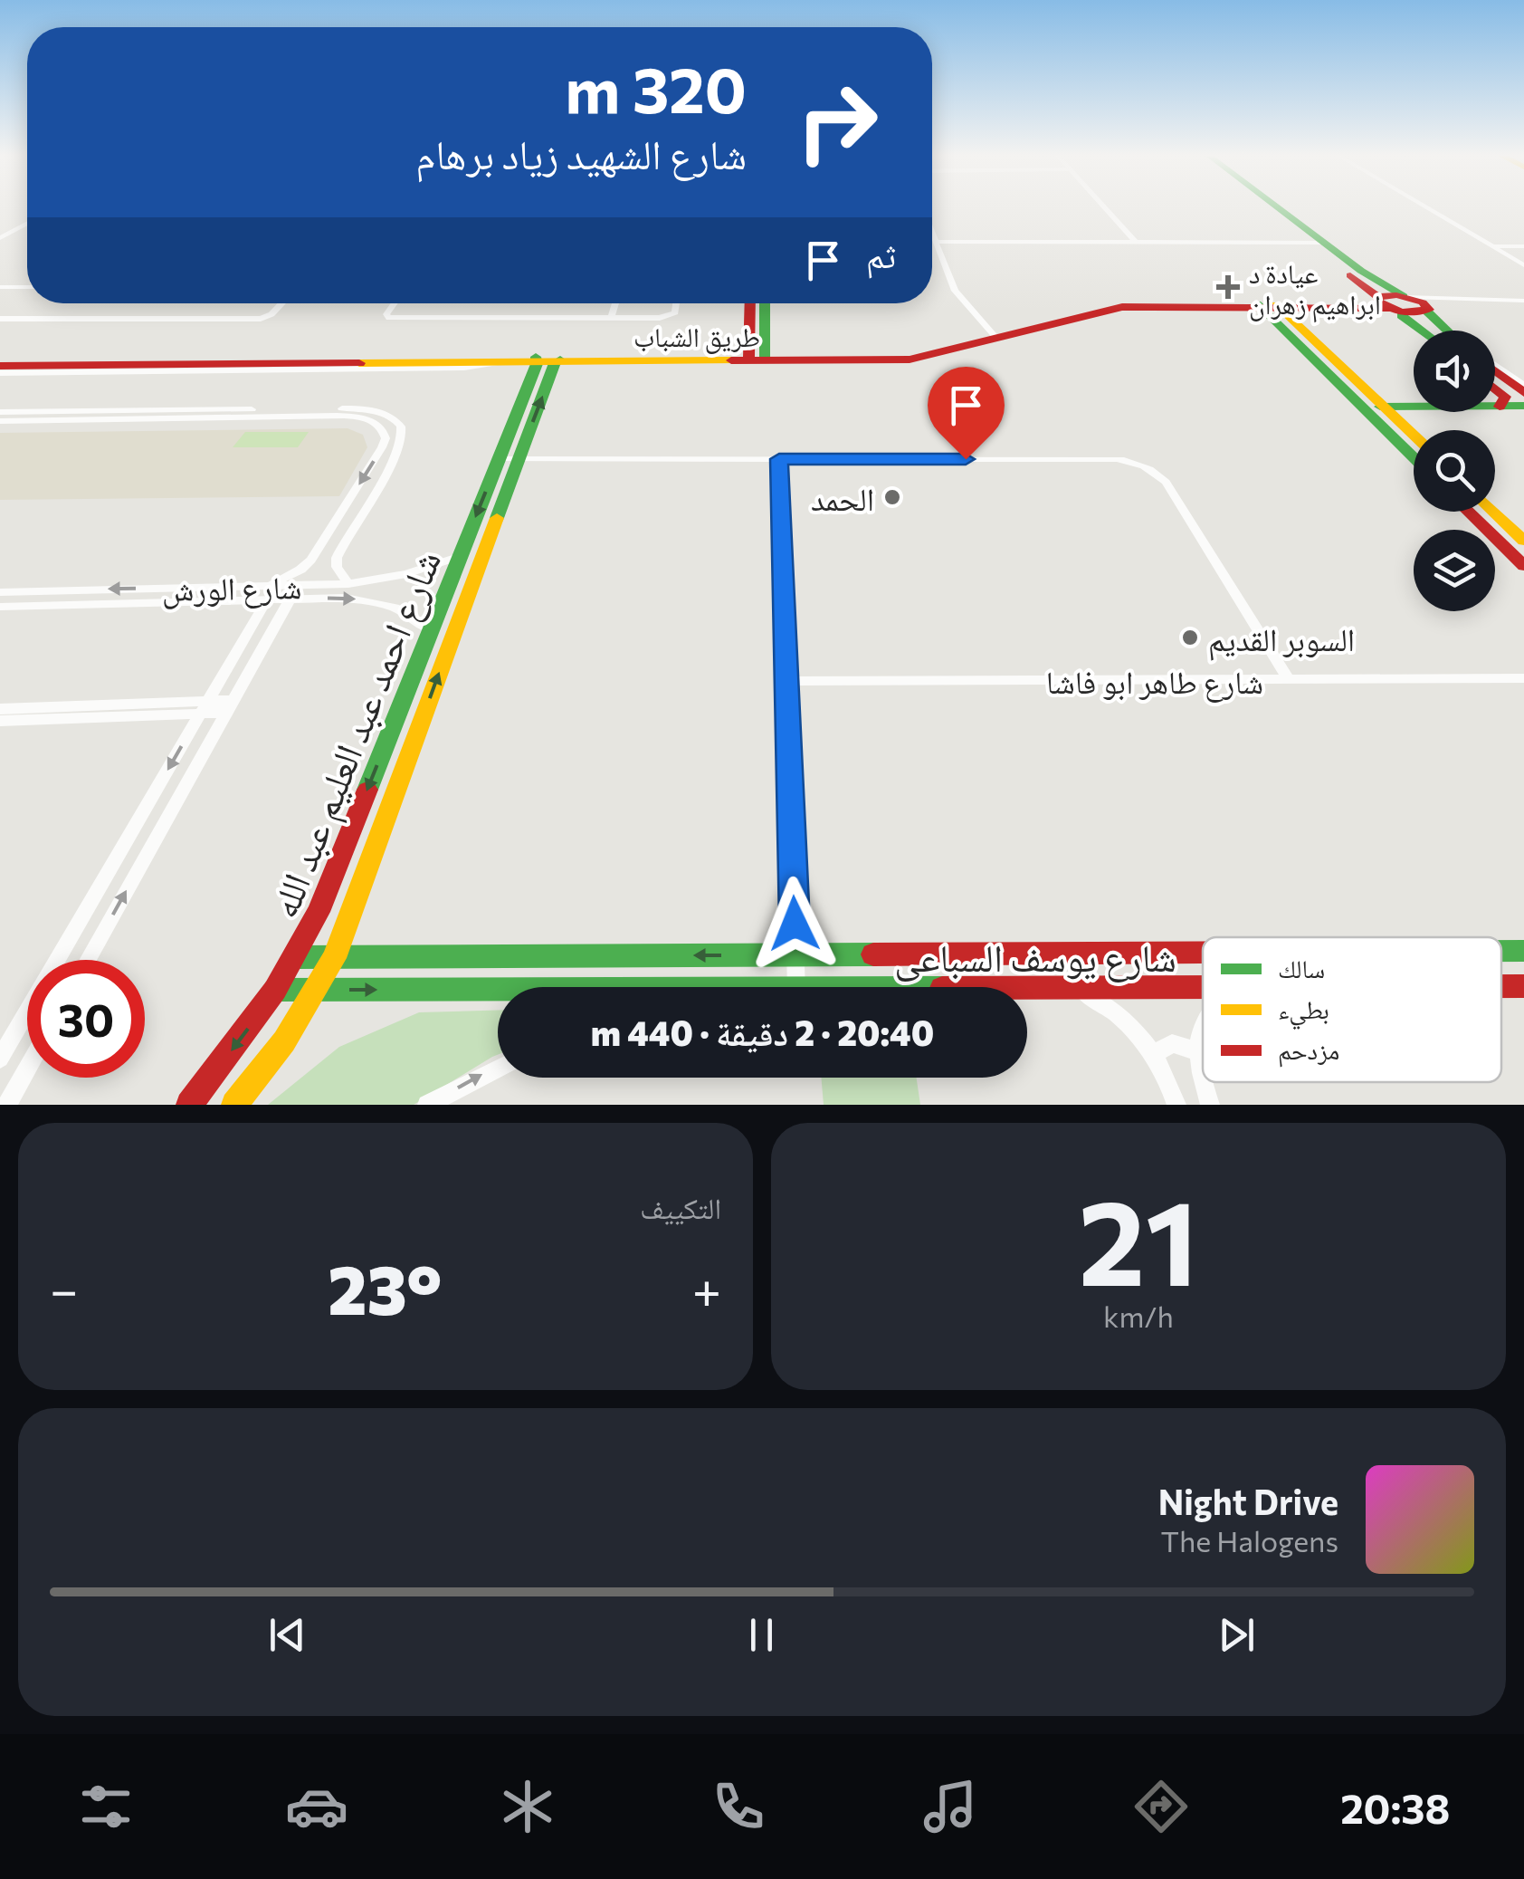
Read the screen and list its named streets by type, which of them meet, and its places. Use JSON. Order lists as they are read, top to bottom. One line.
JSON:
{"streets":{"street":["طريق الشباب","شارع الورش","شارع طاهر ابو فاشا","شارع احمد عبد العليم عبد الله","شارع يوسف السباعى"]},"crossings":[["طريق الشباب","شارع احمد عبد العليم عبد الله"],["شارع الورش","شارع احمد عبد العليم عبد الله"],["شارع احمد عبد العليم عبد الله","شارع يوسف السباعى"]],"places":{"health":["عيادة د ابراهيم زهران"],"other":["الحمد","السوبر القديم"]},"legend":["سالك","بطيء","مزدحم"],"page":{"turn":["320 m","شارع الشهيد زياد برهام"],"then":"ثم","limit":"30","trip":"20:40 · 2 دقيقة · 440 m","tile":[["21","km/h"],"التكييف"],"heat":["−","23°","+"],"song":["Night Drive","The Halogens"],"tabs":"20:38"}}
